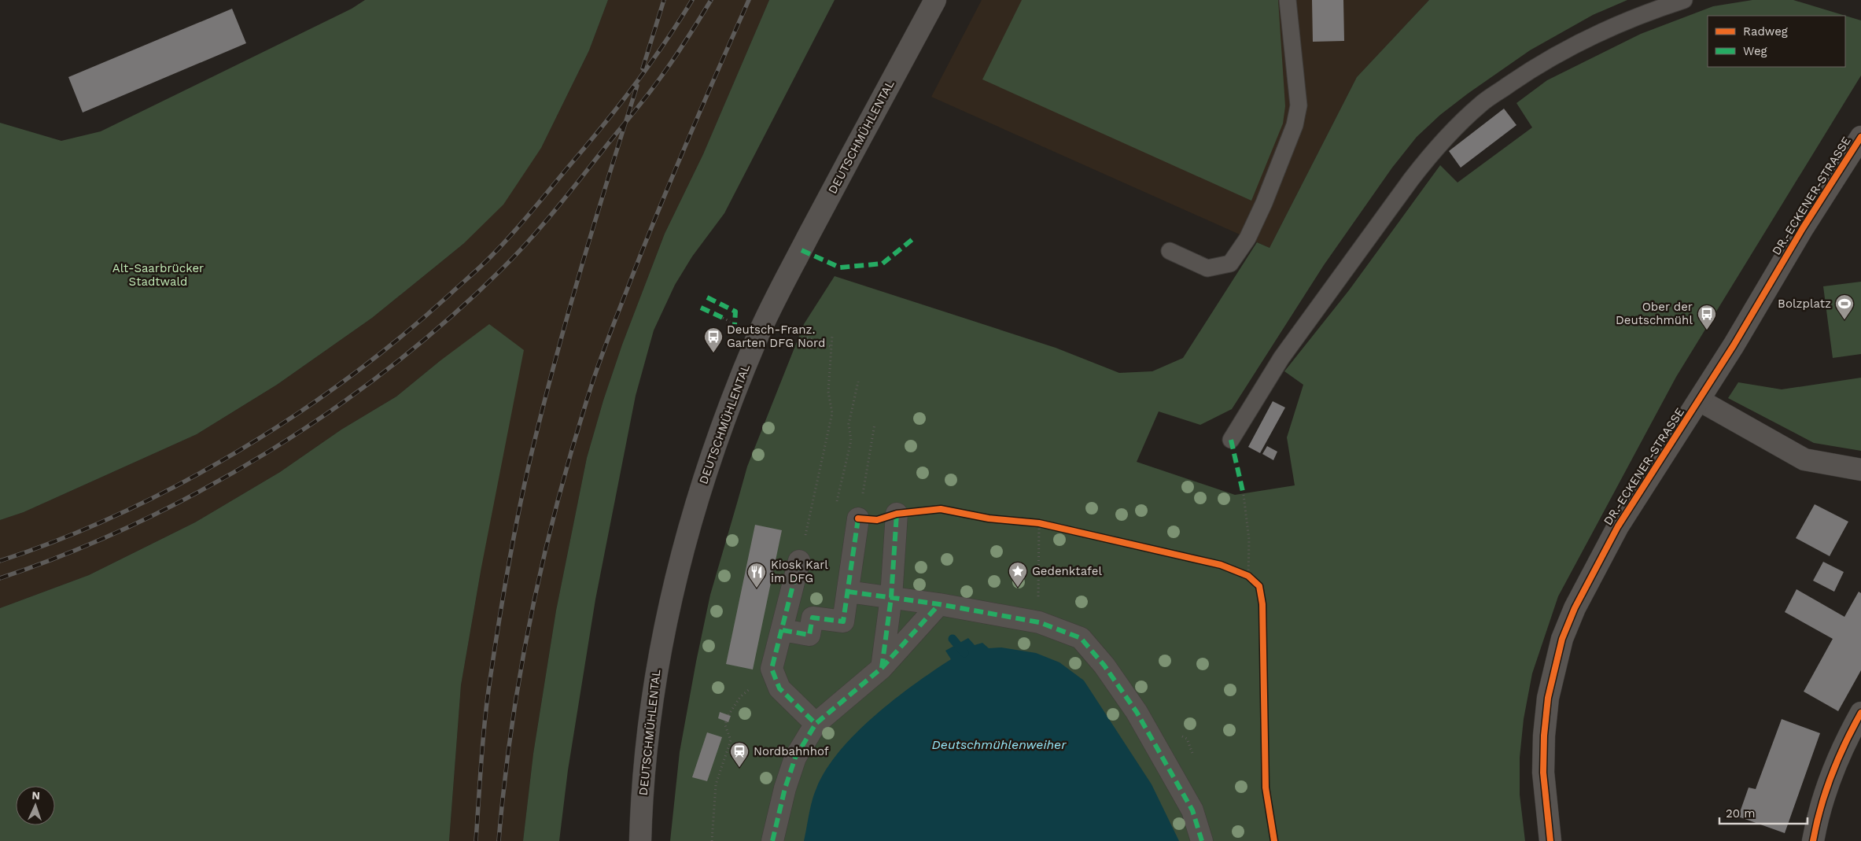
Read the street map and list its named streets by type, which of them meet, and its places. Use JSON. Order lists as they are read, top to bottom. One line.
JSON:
{"streets":{"street":["DEUTSCHMÜHLENTAL","DR.-ECKENER-STRASSE"]},"water":["Deutschmühlenweiher"],"parks":["Alt-Saarbrücker Stadtwald"],"places":{"sports":["Bolzplatz"],"bus stop":["Ober der Deutschmühl","Deutsch-Franz. Garten DFG Nord"],"place":["Gedenktafel"],"restaurant":["Kiosk Karl im DFG"],"station":["Nordbahnhof"]},"legend":["Radweg","Weg"],"scale_bar":"20 m","north":"top"}
